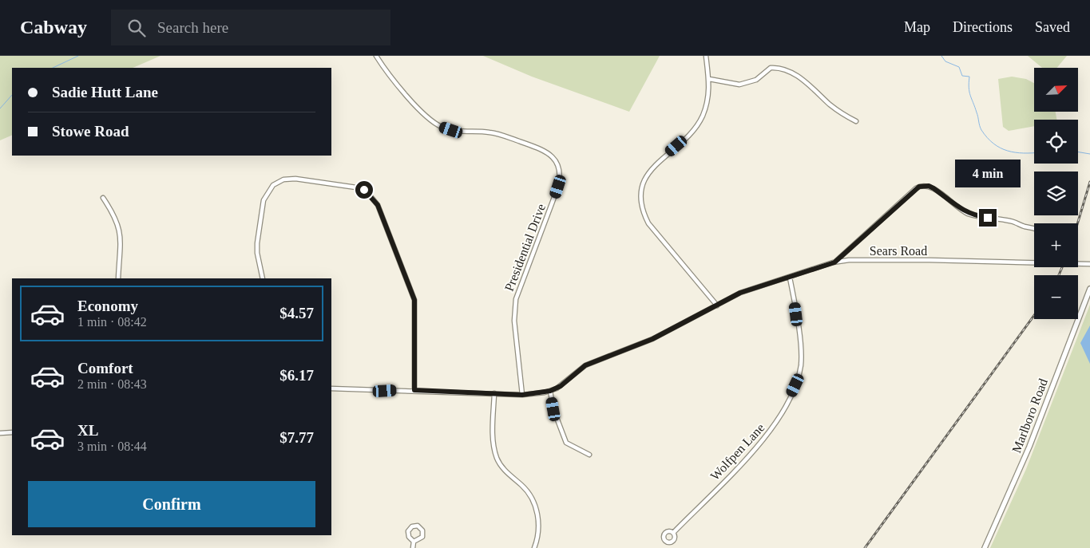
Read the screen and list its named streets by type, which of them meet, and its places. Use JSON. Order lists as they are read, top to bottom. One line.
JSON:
{"streets":{"main road":["Marlboro Road"],"street":["Presidential Drive","Sears Road","Wolfpen Lane"]},"crossings":[["Presidential Drive","Sears Road"],["Sears Road","Wolfpen Lane"]],"north":"top right","page":{"header":"Cabway","search":"Search here","nav":["Map","Directions","Saved"],"map_buttons":["+","−"],"banner":["Sadie Hutt Lane","Stowe Road"],"bubble":"4 min","list":[{"name":"Economy","note":"1 min · 08:42","value":"$4.57"},{"name":"Comfort","note":"2 min · 08:43","value":"$6.17"},{"name":"XL","note":"3 min · 08:44","value":"$7.77"}],"buttons":"Confirm"}}
